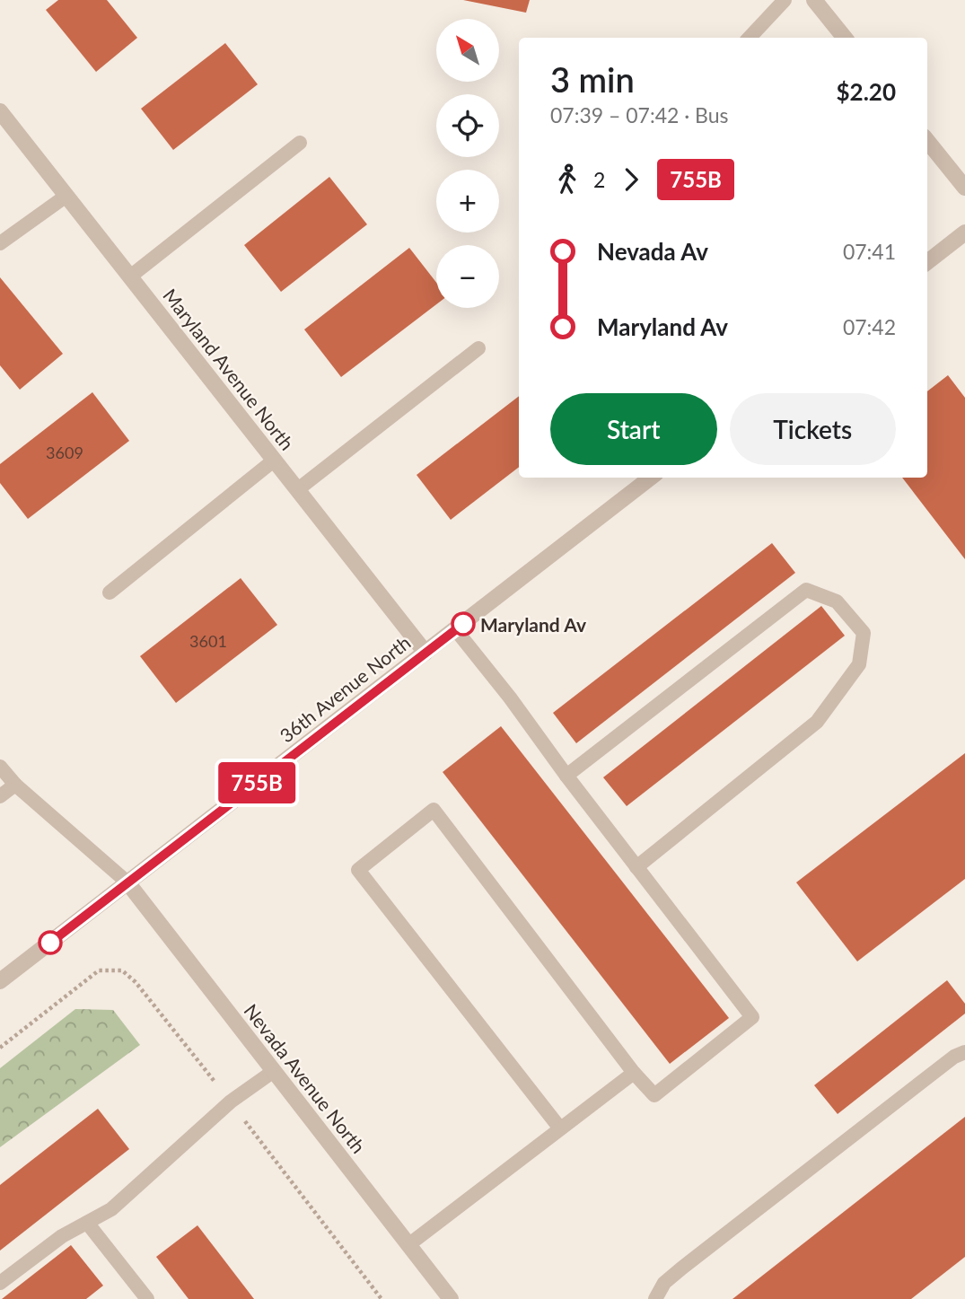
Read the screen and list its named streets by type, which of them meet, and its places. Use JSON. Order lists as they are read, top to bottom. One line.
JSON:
{"streets":{"street":["Maryland Avenue North","36th Avenue North","Nevada Avenue North"]},"crossings":[["Maryland Avenue North","36th Avenue North"],["36th Avenue North","Nevada Avenue North"]],"places":["Maryland Av"],"lines":["bus line 755B"],"house_numbers":["3609","3601"],"north":"top left","page":{"on_map":"755B","map_buttons":["+","−"],"heading":["3 min","07:39 – 07:42 · Bus","$2.20"],"legs":["2","755B"],"list":[{"name":"Nevada Av","value":"07:41"},{"name":"Maryland Av","value":"07:42"}],"buttons":["Start","Tickets"]}}
